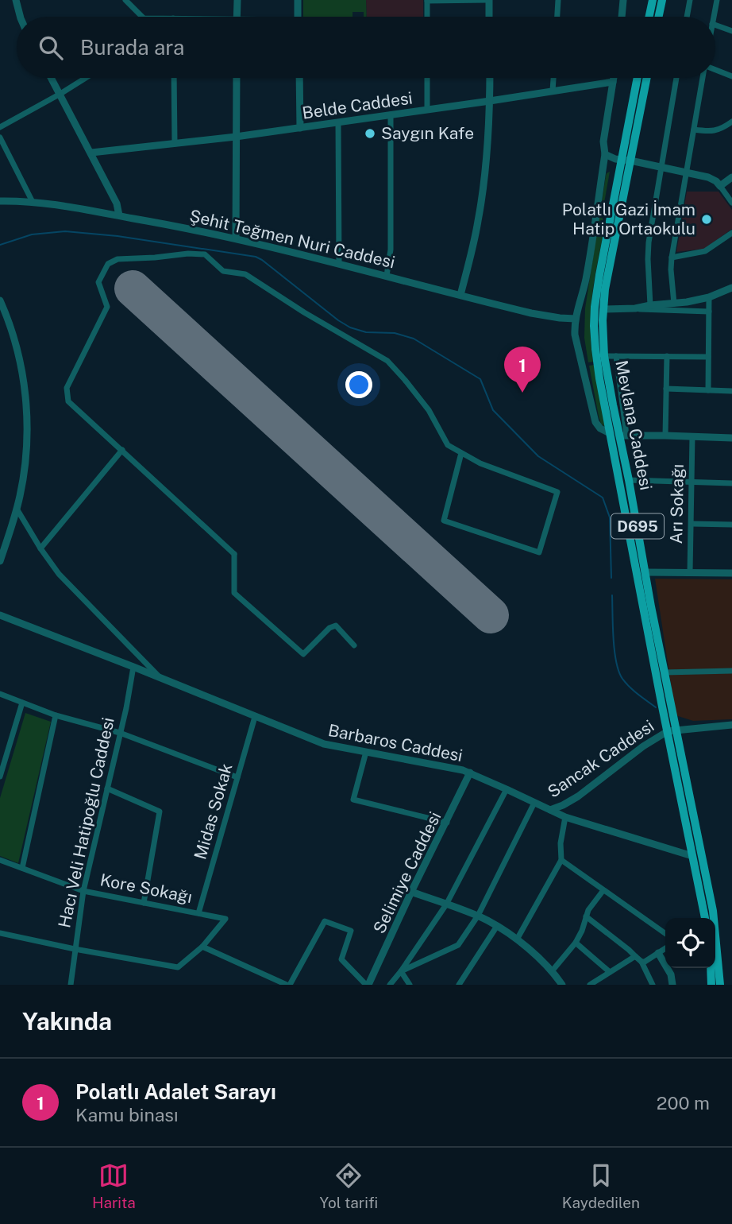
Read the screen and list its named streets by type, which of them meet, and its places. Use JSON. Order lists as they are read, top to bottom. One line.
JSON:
{"streets":{"main road":["Mevlana Caddesi","D695"],"street":["Belde Caddesi","Şehit Teğmen Nuri Caddesi","Arı Sokağı","Barbaros Caddesi","Sancak Caddesi","Midas Sokak","Hacı Veli Hatipoğlu Caddesi","Selimiye Caddesi","Kore Sokağı"]},"crossings":[["Mevlana Caddesi","Barbaros Caddesi"],["Mevlana Caddesi","Sancak Caddesi"],["Barbaros Caddesi","Sancak Caddesi"],["Barbaros Caddesi","Midas Sokak"],["Barbaros Caddesi","Hacı Veli Hatipoğlu Caddesi"],["Barbaros Caddesi","Selimiye Caddesi"],["Midas Sokak","Kore Sokağı"],["Hacı Veli Hatipoğlu Caddesi","Kore Sokağı"]],"places":["Saygın Kafe","Polatlı Gazi İmam Hatip Ortaokulu"],"page":{"search":"Burada ara","pins":"1","heading":"Yakında","list":[{"mark":"1","name":"Polatlı Adalet Sarayı","note":"Kamu binası","value":"200 m"}],"nav":["Harita","Yol tarifi","Kaydedilen"]}}
